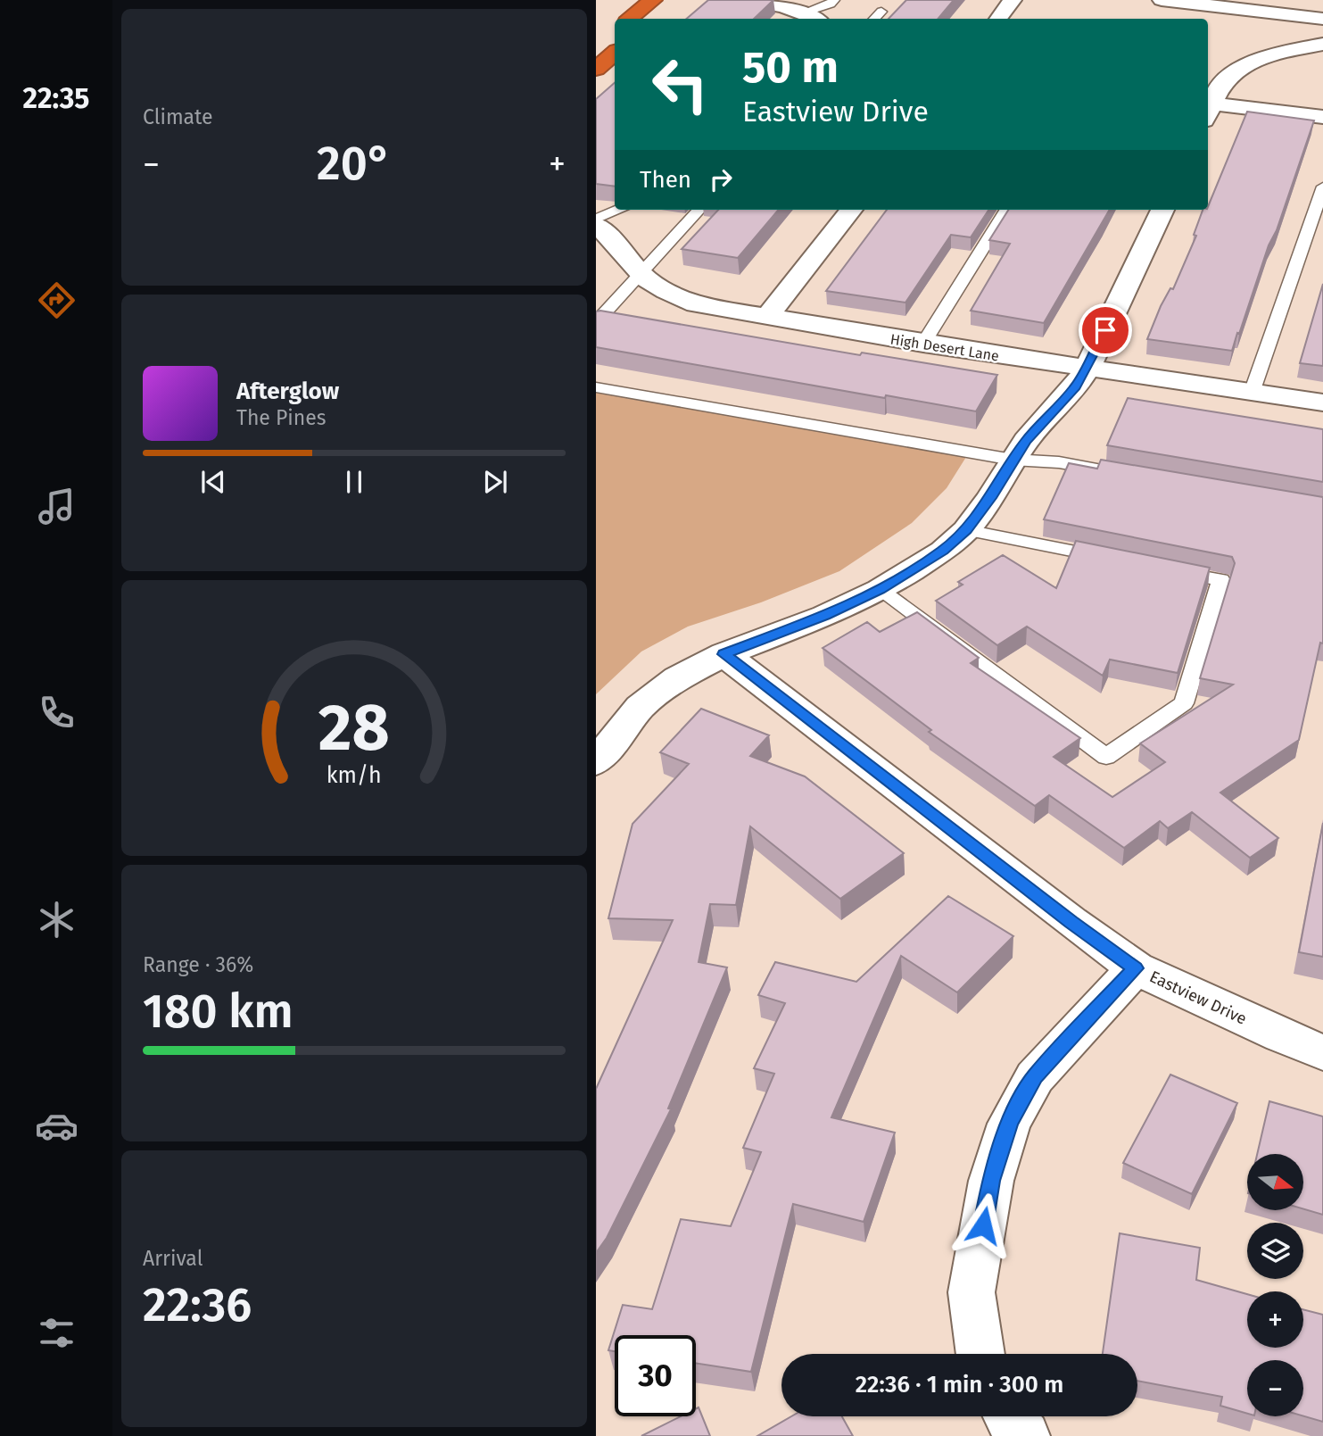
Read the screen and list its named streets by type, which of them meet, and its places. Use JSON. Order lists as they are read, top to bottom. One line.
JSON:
{"streets":{"street":["High Desert Lane","Eastview Drive"]},"north":"right","page":{"tabs":"22:35","tile":["Climate",["Range · 36%","180 km"],["Arrival","22:36"]],"turn":["50 m","Eastview Drive"],"heat":["−","20°","+"],"then":"Then","song":["Afterglow","The Pines"],"map_buttons":["+","−"],"limit":"30","trip":"22:36 · 1 min · 300 m","gauge":["28","km/h"]}}
